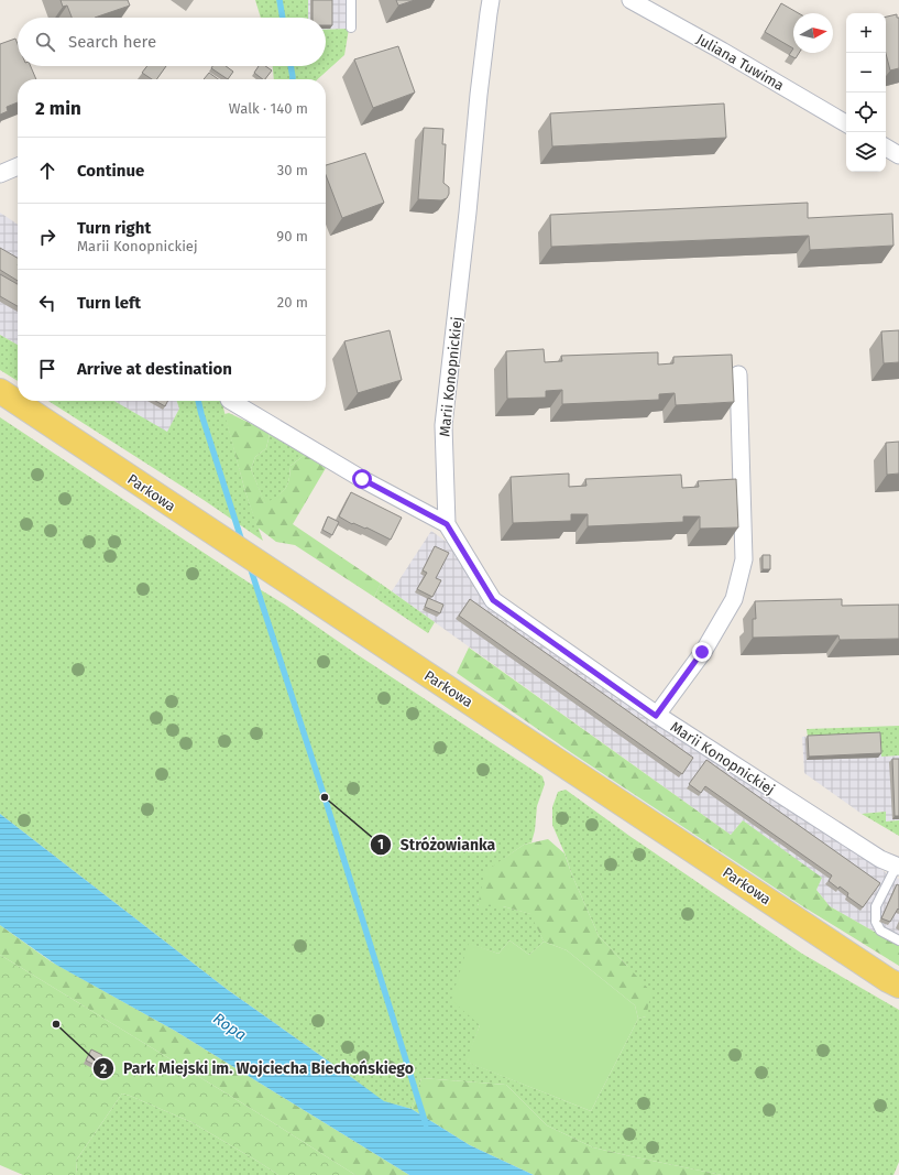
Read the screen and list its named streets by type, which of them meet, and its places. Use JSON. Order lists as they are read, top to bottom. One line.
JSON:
{"streets":{"main road":["Parkowa"],"street":["Juliana Tuwima","Marii Konopnickiej"]},"water":["Ropa"],"places":["Stróżowianka","Park Miejski im. Wojciecha Biechońskiego"],"north":"right","page":{"map_buttons":["+","−"],"search":"Search here","heading":["2 min","Walk · 140 m"],"list":[["Continue","30 m"],["Turn right","Marii Konopnickiej","90 m"],["Turn left","20 m"],"Arrive at destination"]}}
